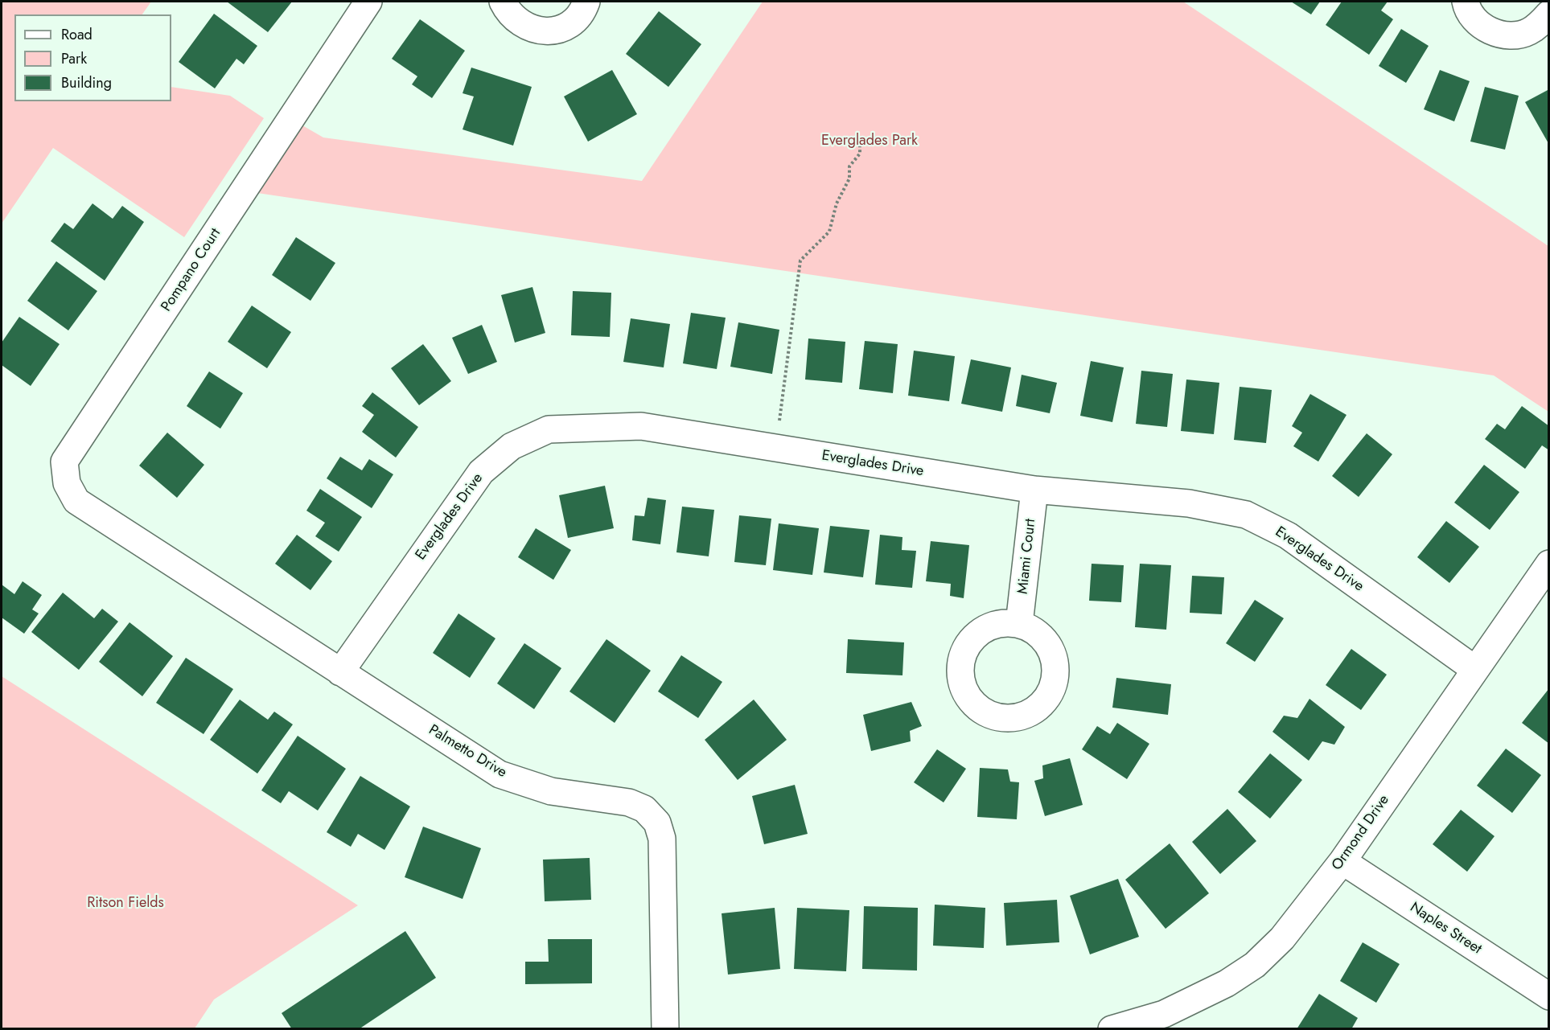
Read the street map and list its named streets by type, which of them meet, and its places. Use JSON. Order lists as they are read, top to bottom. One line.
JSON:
{"streets":{"street":["Pompano Court","Everglades Drive","Miami Court","Palmetto Drive","Ormond Drive","Naples Street"]},"crossings":[["Pompano Court","Palmetto Drive"],["Everglades Drive","Miami Court"],["Everglades Drive","Palmetto Drive"],["Everglades Drive","Ormond Drive"],["Ormond Drive","Naples Street"]],"parks":["Everglades Park","Ritson Fields"],"legend":["Road","Park","Building"]}
